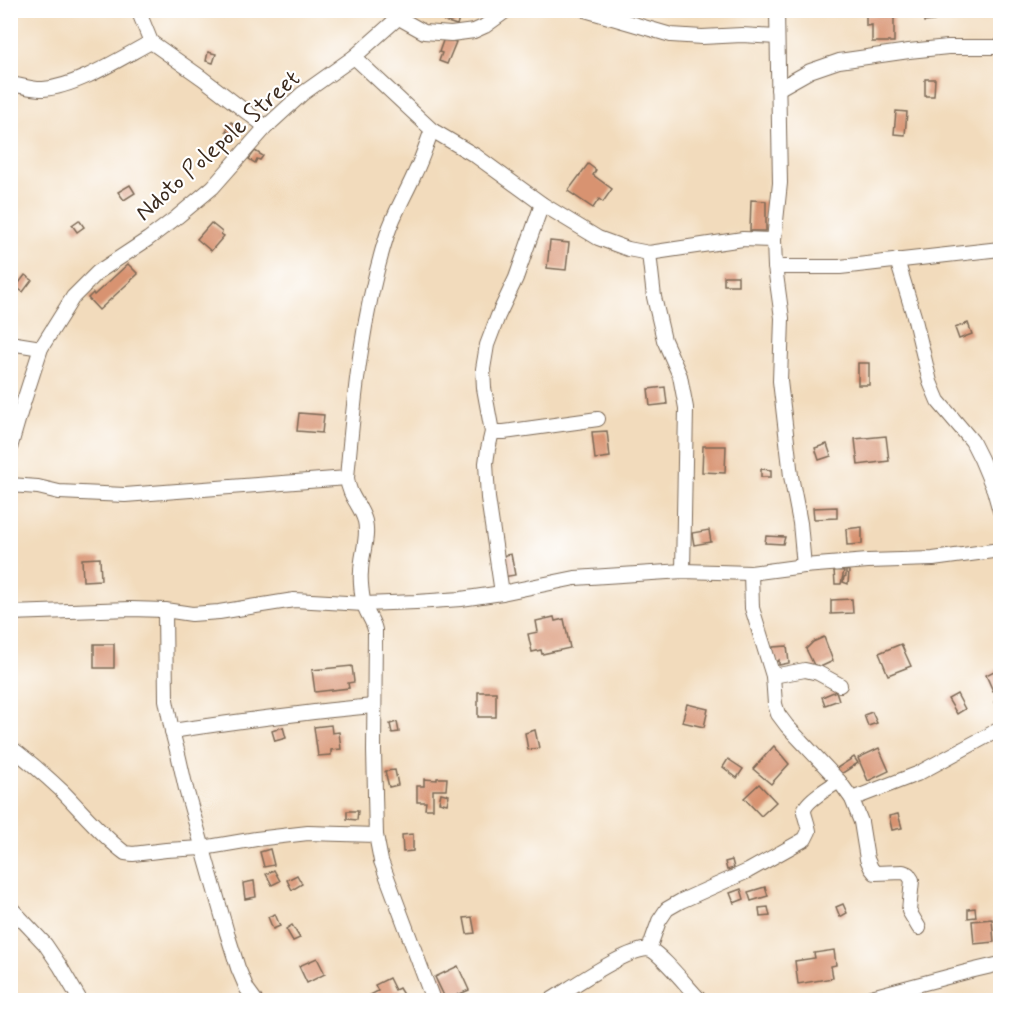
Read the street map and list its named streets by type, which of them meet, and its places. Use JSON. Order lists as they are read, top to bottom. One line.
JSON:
{"streets":{"street":["Ndoto Polepole Street"]}}
